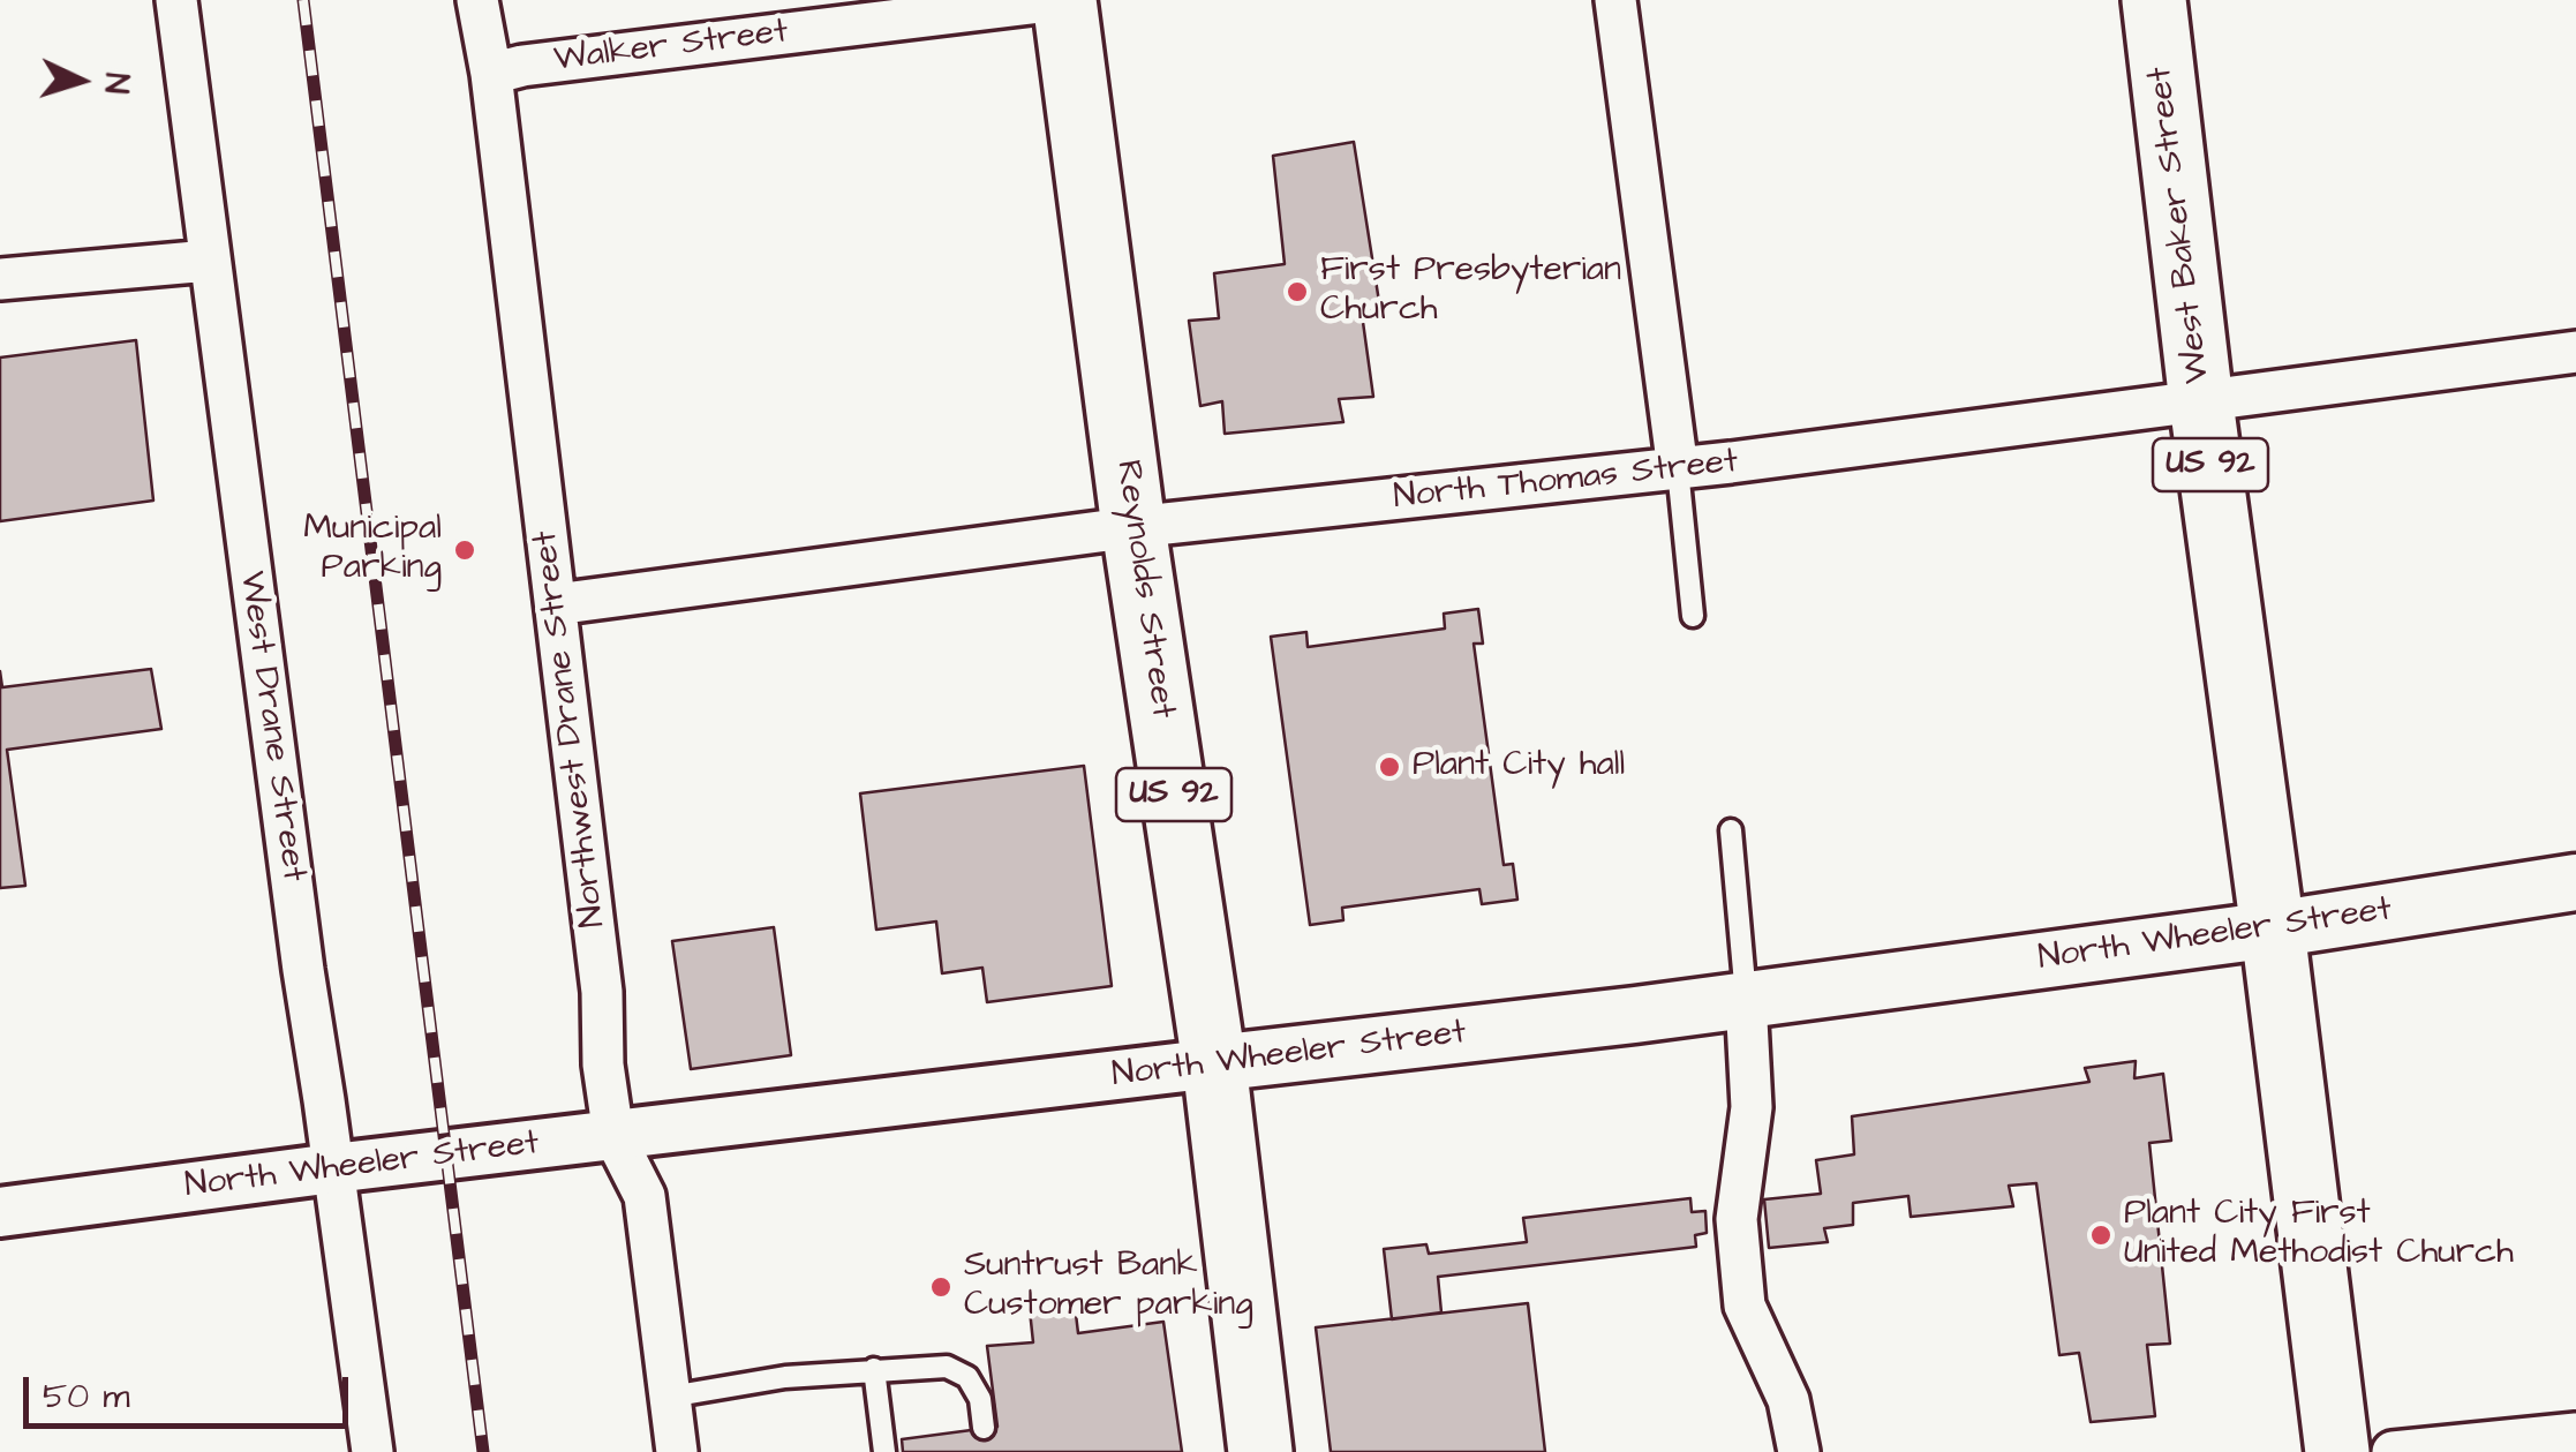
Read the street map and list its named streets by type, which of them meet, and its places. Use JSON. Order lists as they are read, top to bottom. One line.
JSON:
{"streets":{"main road":["West Baker Street","US 92","Reynolds Street","North Wheeler Street"],"street":["Walker Street","North Thomas Street","West Drane Street","Northwest Drane Street"]},"crossings":[["Walker Street","Reynolds Street"],["Walker Street","Northwest Drane Street"],["West Baker Street","US 92"],["West Baker Street","North Thomas Street"],["West Baker Street","North Wheeler Street"],["US 92","North Wheeler Street"],["North Thomas Street","Reynolds Street"],["North Thomas Street","Northwest Drane Street"],["Reynolds Street","North Wheeler Street"],["West Drane Street","North Wheeler Street"],["Northwest Drane Street","North Wheeler Street"]],"places":["First Presbyterian Church","Municipal Parking","Plant City hall","Plant City First United Methodist Church","Suntrust Bank Customer parking"],"scale_bar":"50 m","north":"right"}
